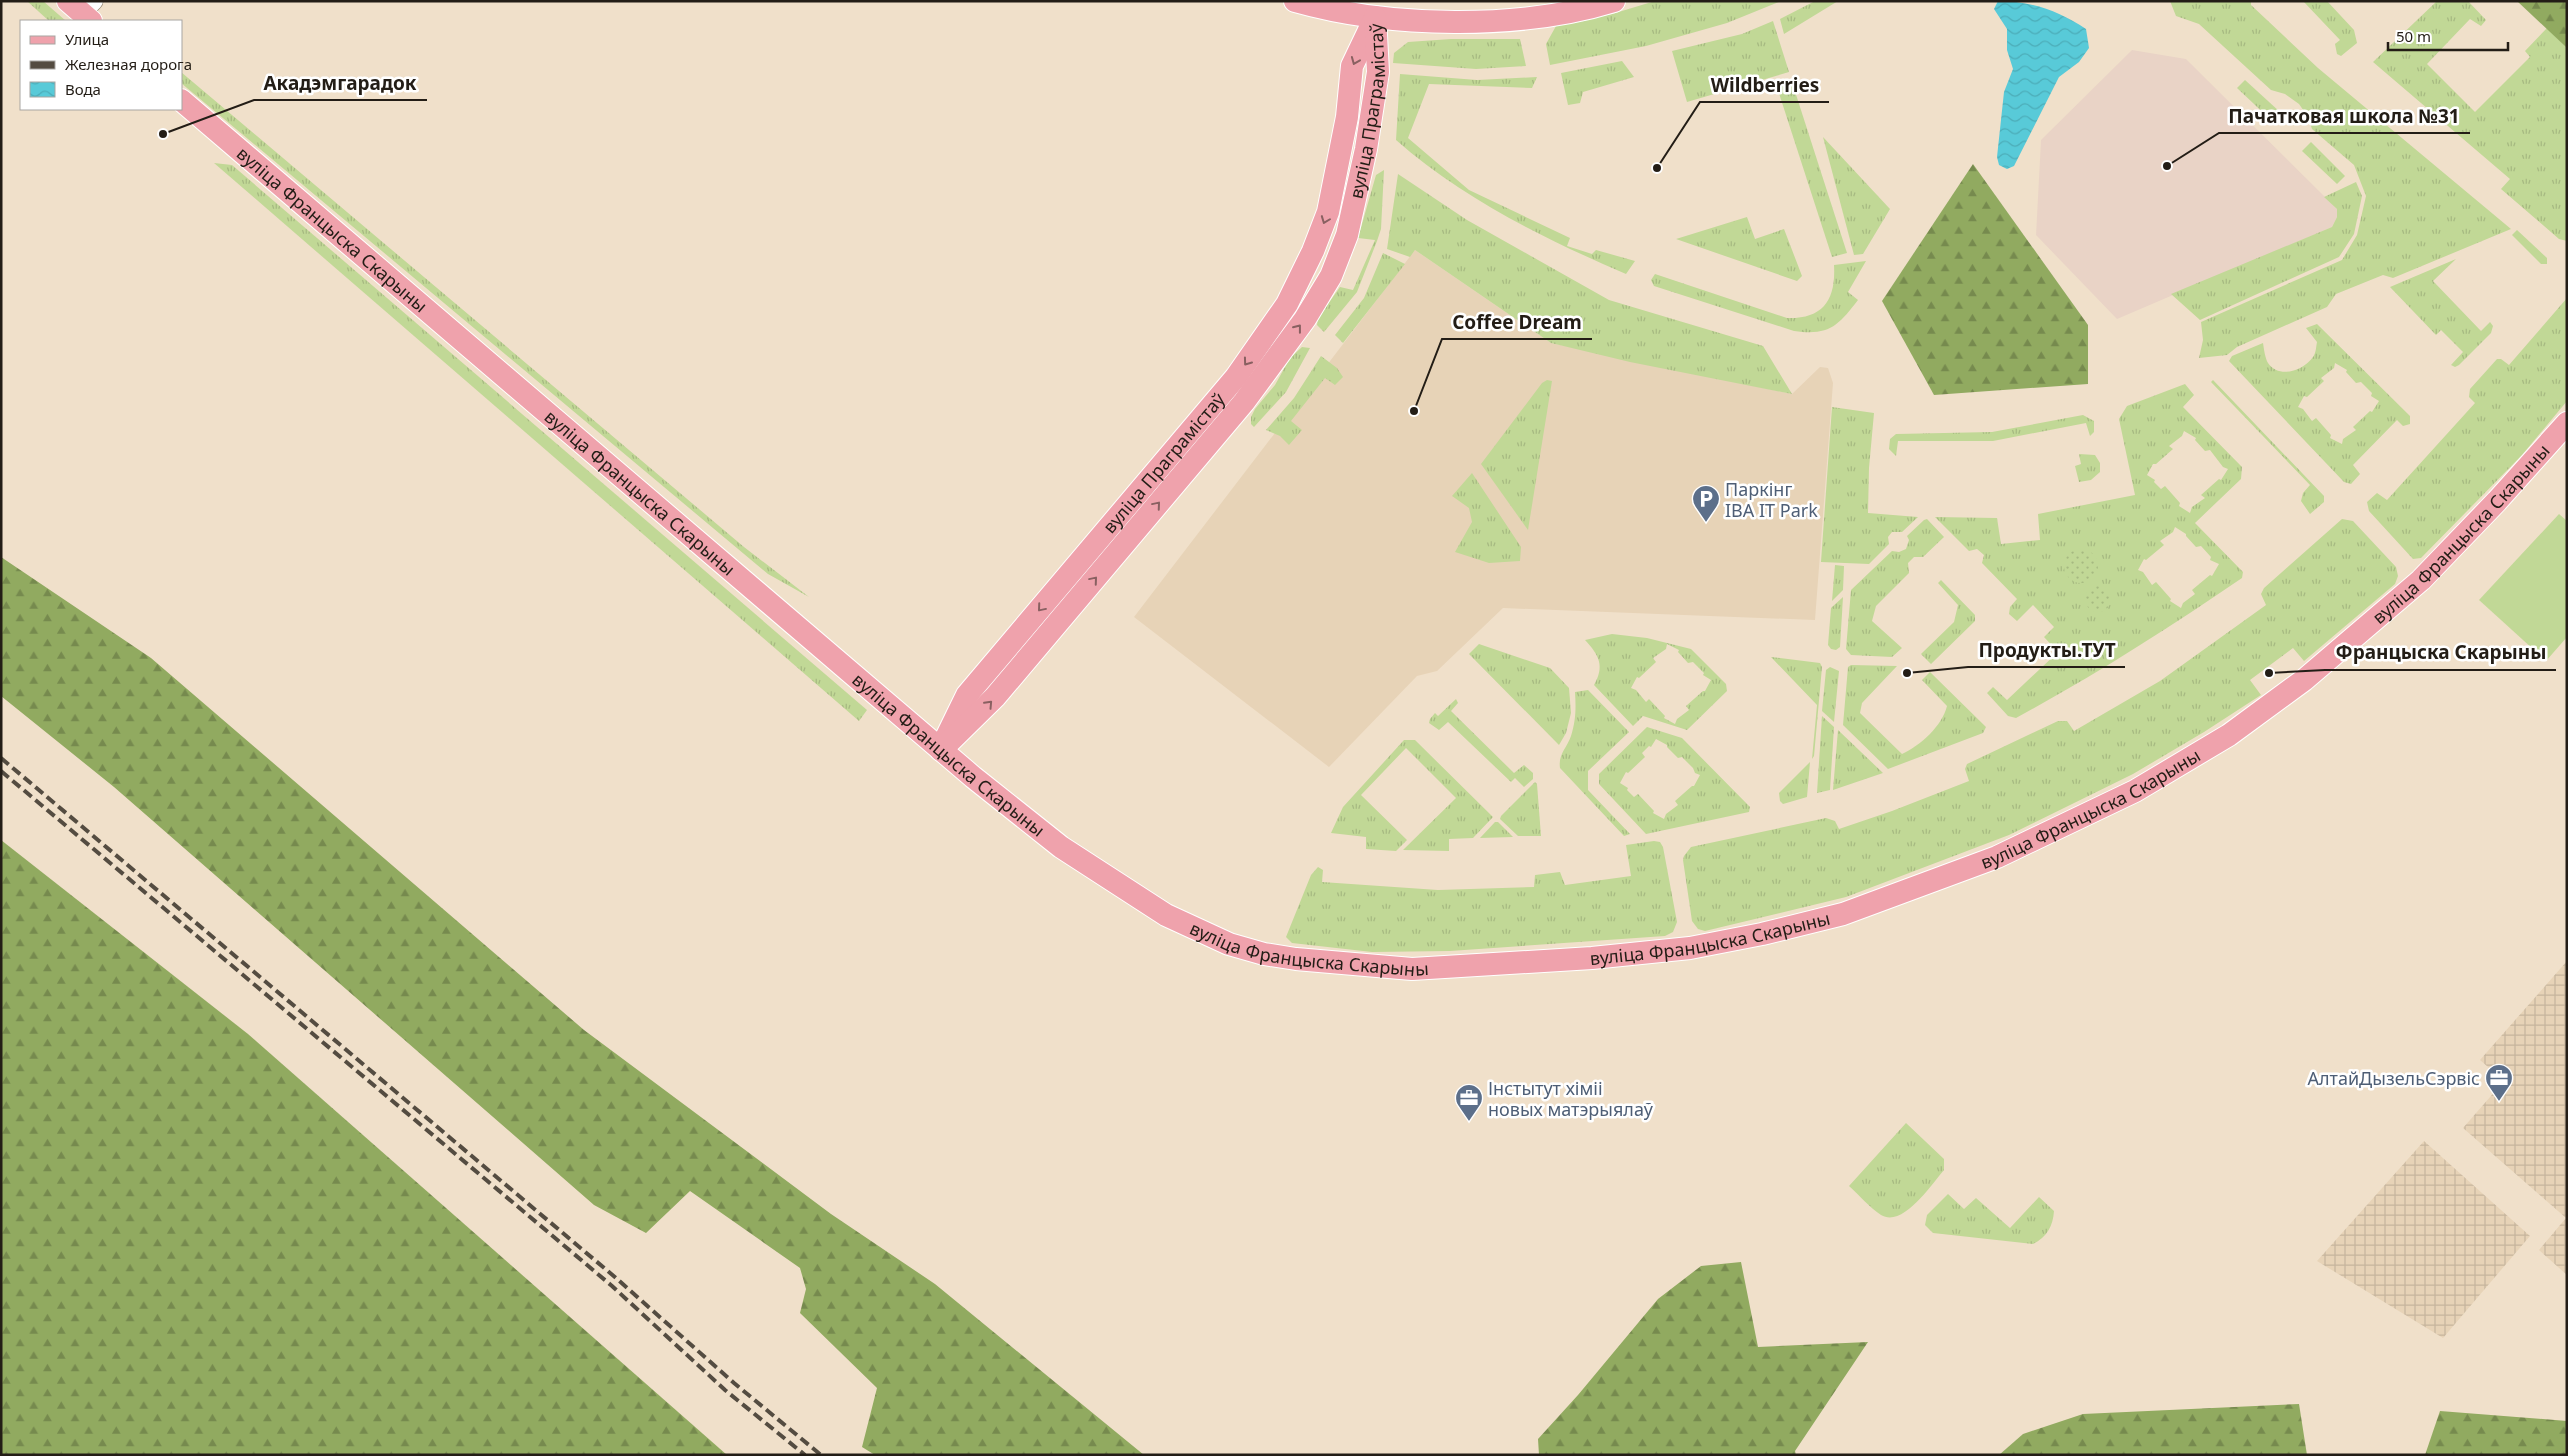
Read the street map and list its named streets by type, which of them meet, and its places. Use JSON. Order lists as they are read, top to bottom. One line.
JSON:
{"streets":{"main road":["вуліца Праграмістаў","вуліца Францыска Скарыны"]},"crossings":[["вуліца Праграмістаў","вуліца Францыска Скарыны"]],"places":{"other":["Акадэмгарадок","Пачатковая школа №31","Wildberries","Coffee Dream","Продукты.ТУТ","Францыска Скарыны"],"parking":["Паркінг IBA IT Park"],"office":["АлтайДызельСэрвіс","Інстытут хіміі новых матэрыялаў"]},"legend":["Улица","Железная дорога","Вода"],"scale_bar":"50 m"}
